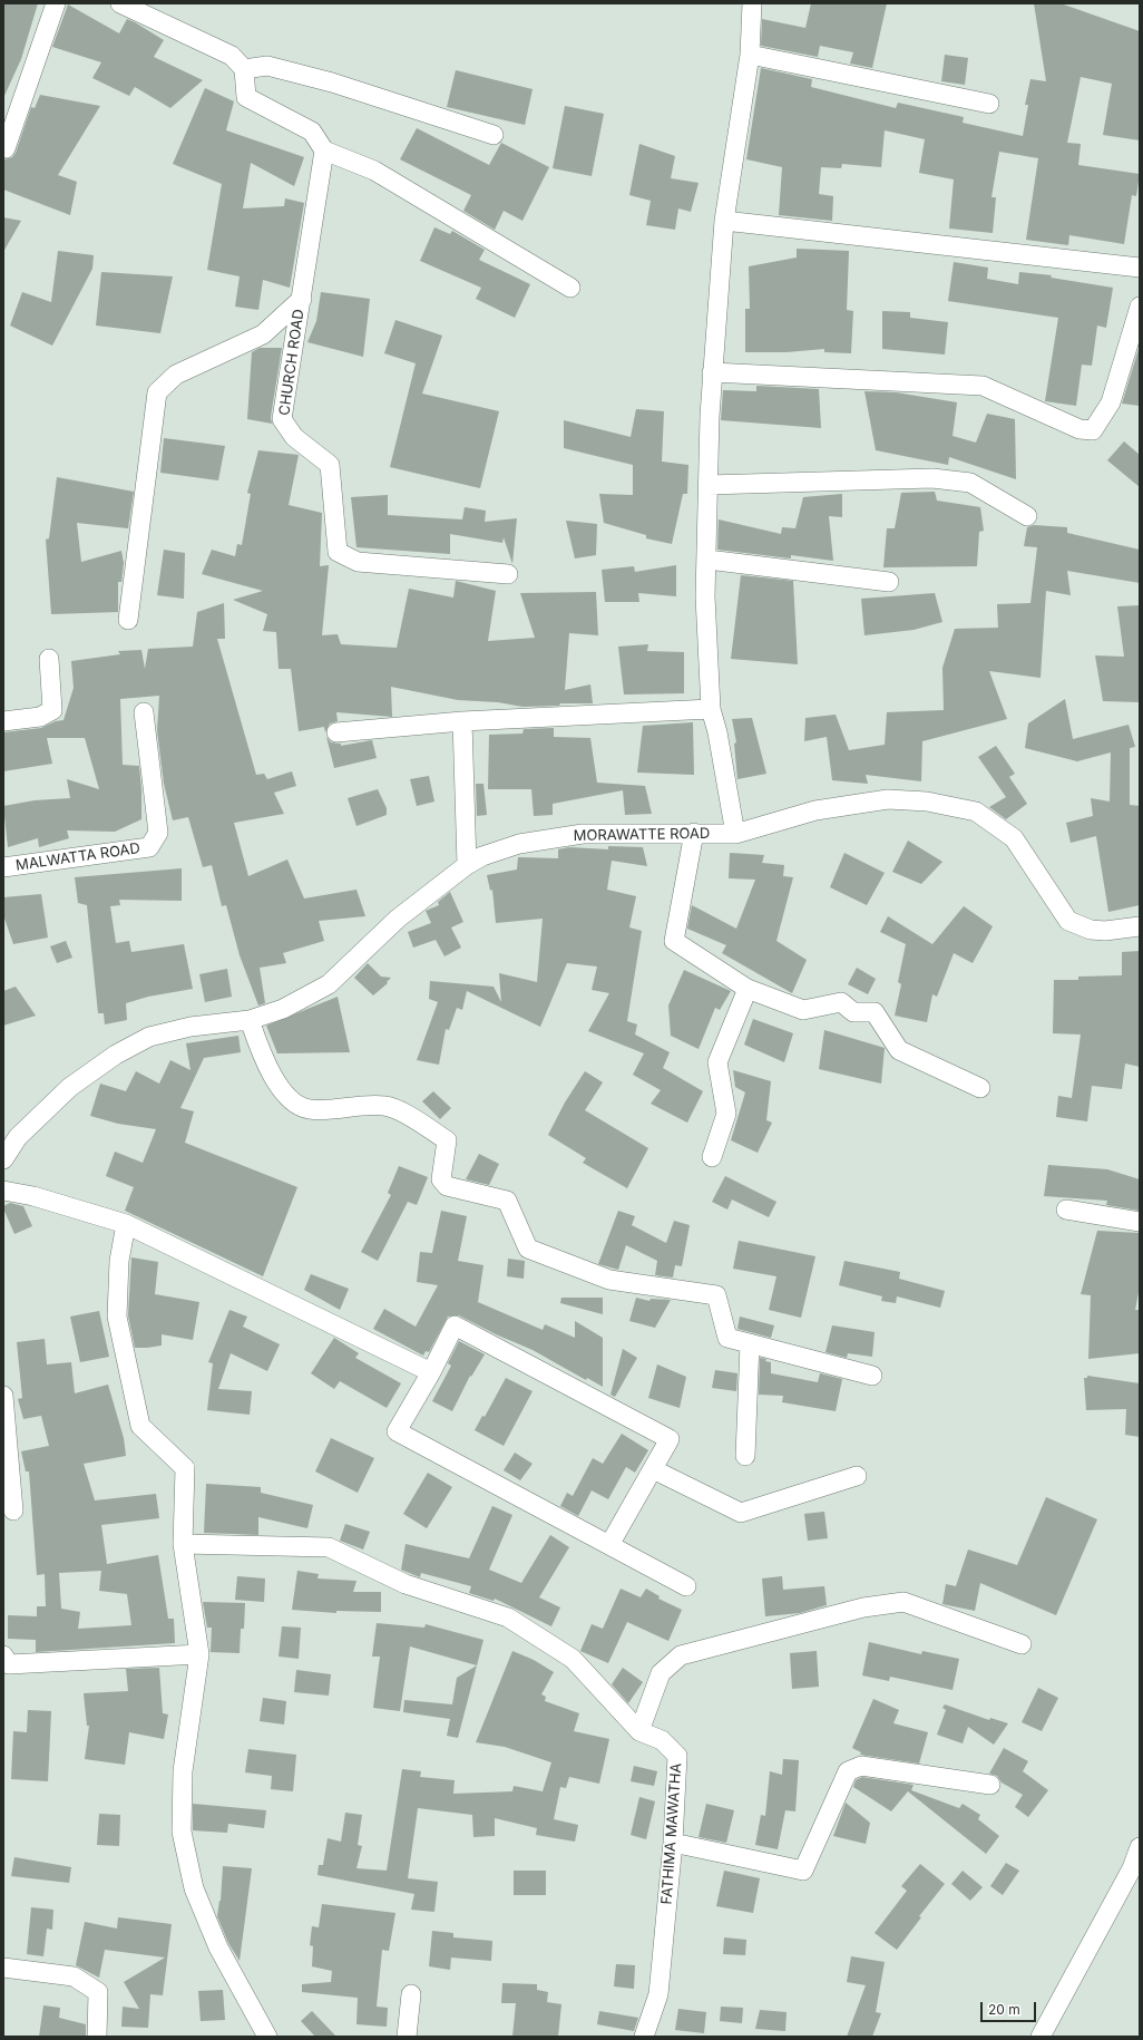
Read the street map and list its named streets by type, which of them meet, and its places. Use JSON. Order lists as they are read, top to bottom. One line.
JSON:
{"streets":{"street":["CHURCH ROAD","MORAWATTE ROAD","MALWATTA ROAD","FATHIMA MAWATHA"]},"scale_bar":"20 m"}
